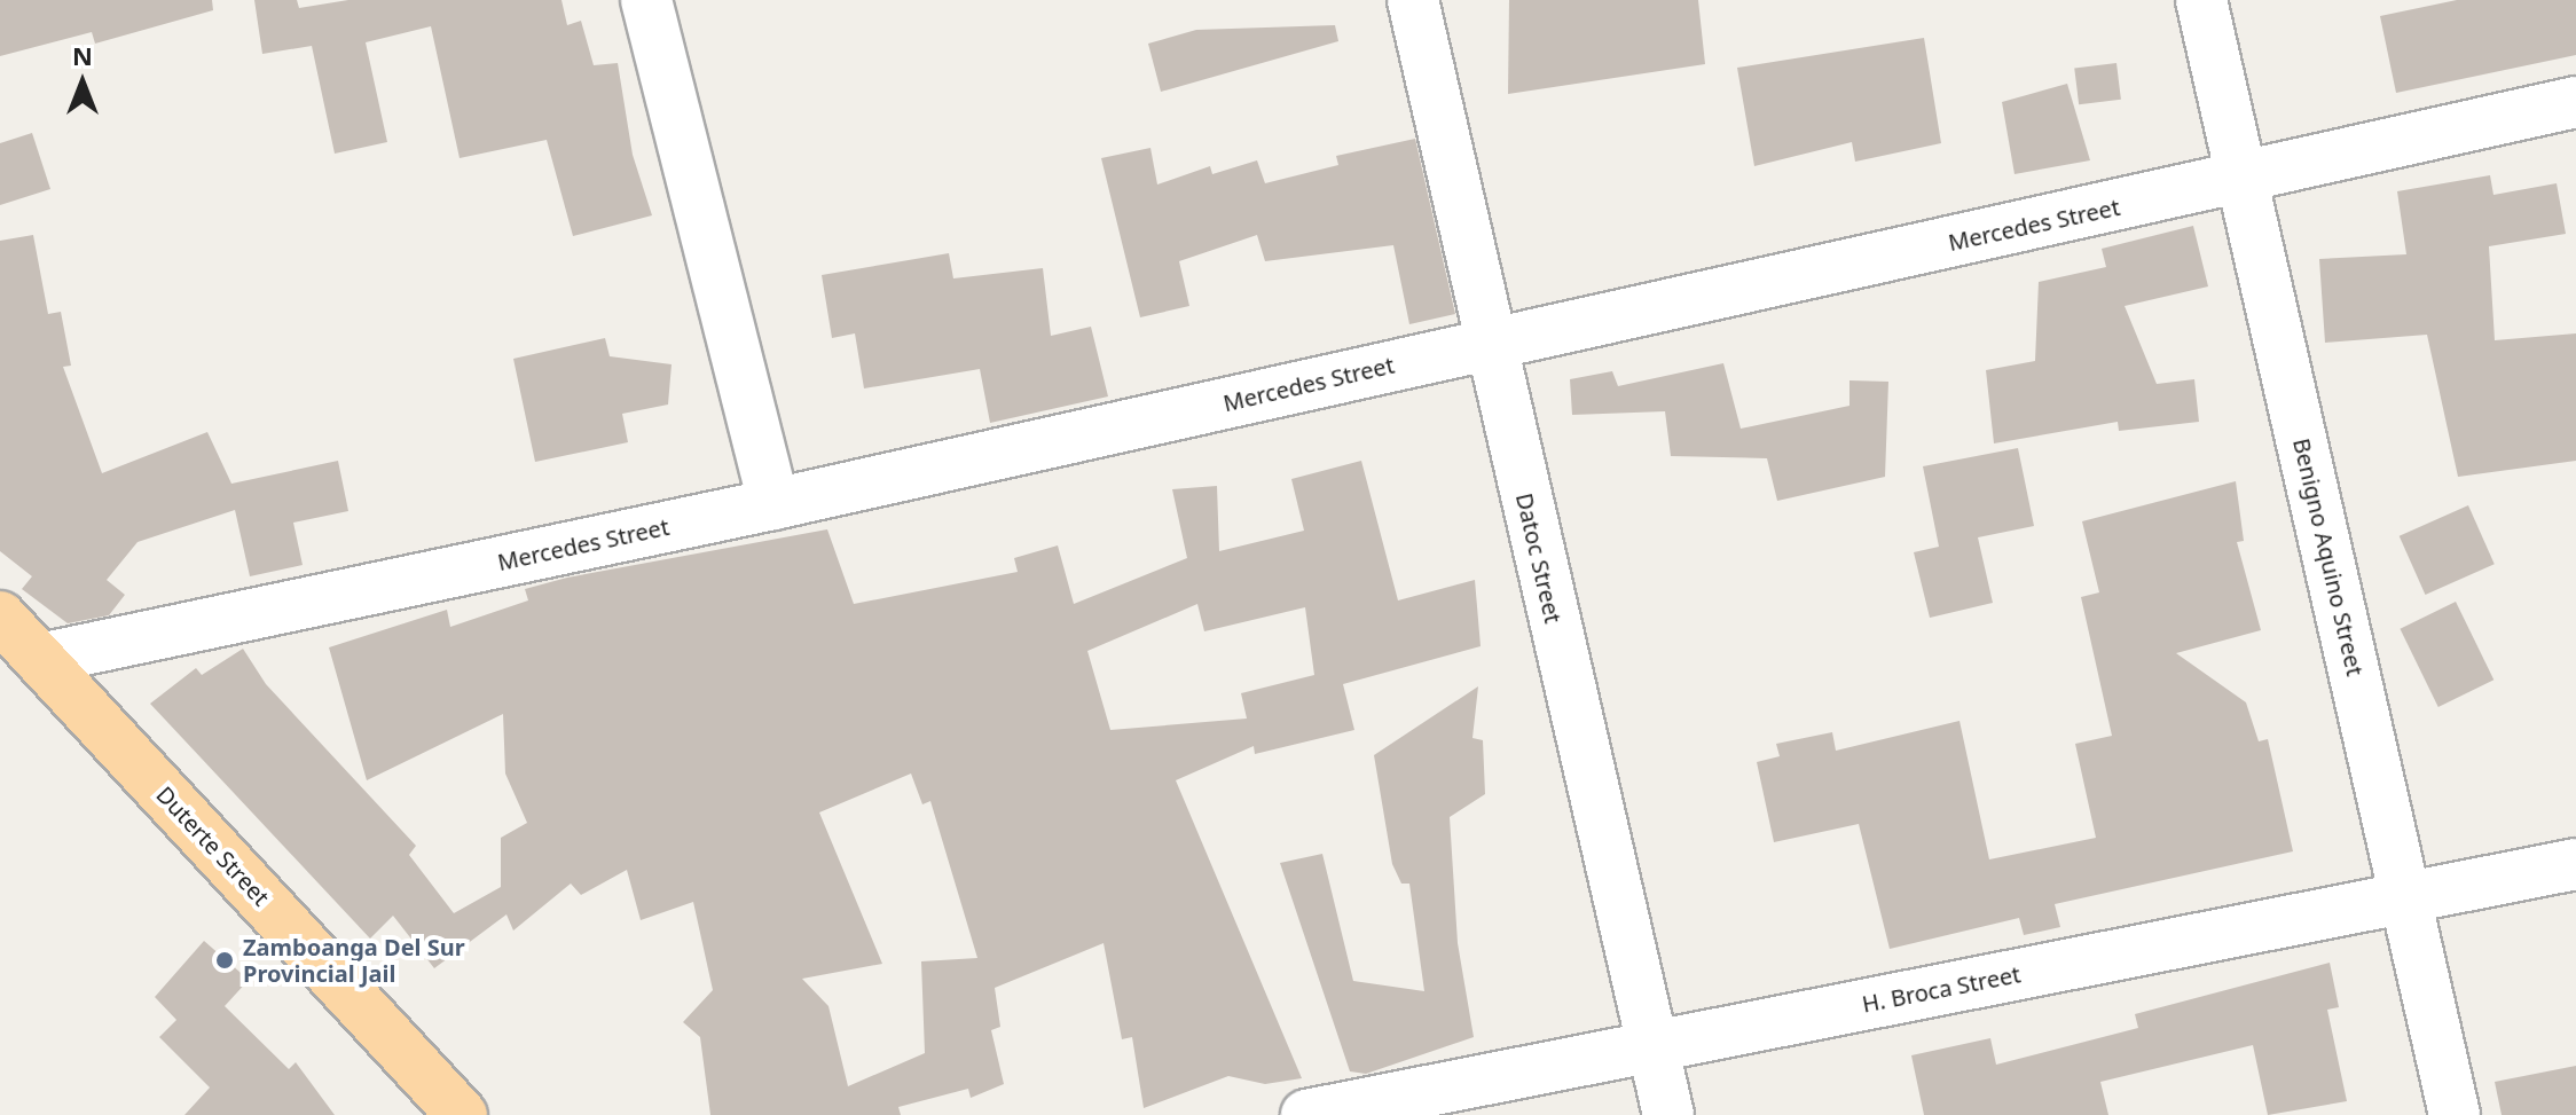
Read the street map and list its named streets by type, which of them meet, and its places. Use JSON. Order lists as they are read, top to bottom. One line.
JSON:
{"streets":{"main road":["Duterte Street"],"street":["Mercedes Street","Benigno Aquino Street","Datoc Street","H. Broca Street"]},"crossings":[["Mercedes Street","Benigno Aquino Street"],["Mercedes Street","Datoc Street"],["Mercedes Street","Duterte Street"],["Benigno Aquino Street","H. Broca Street"],["Datoc Street","H. Broca Street"]],"places":["Zamboanga Del Sur Provincial Jail"],"north":"top"}
